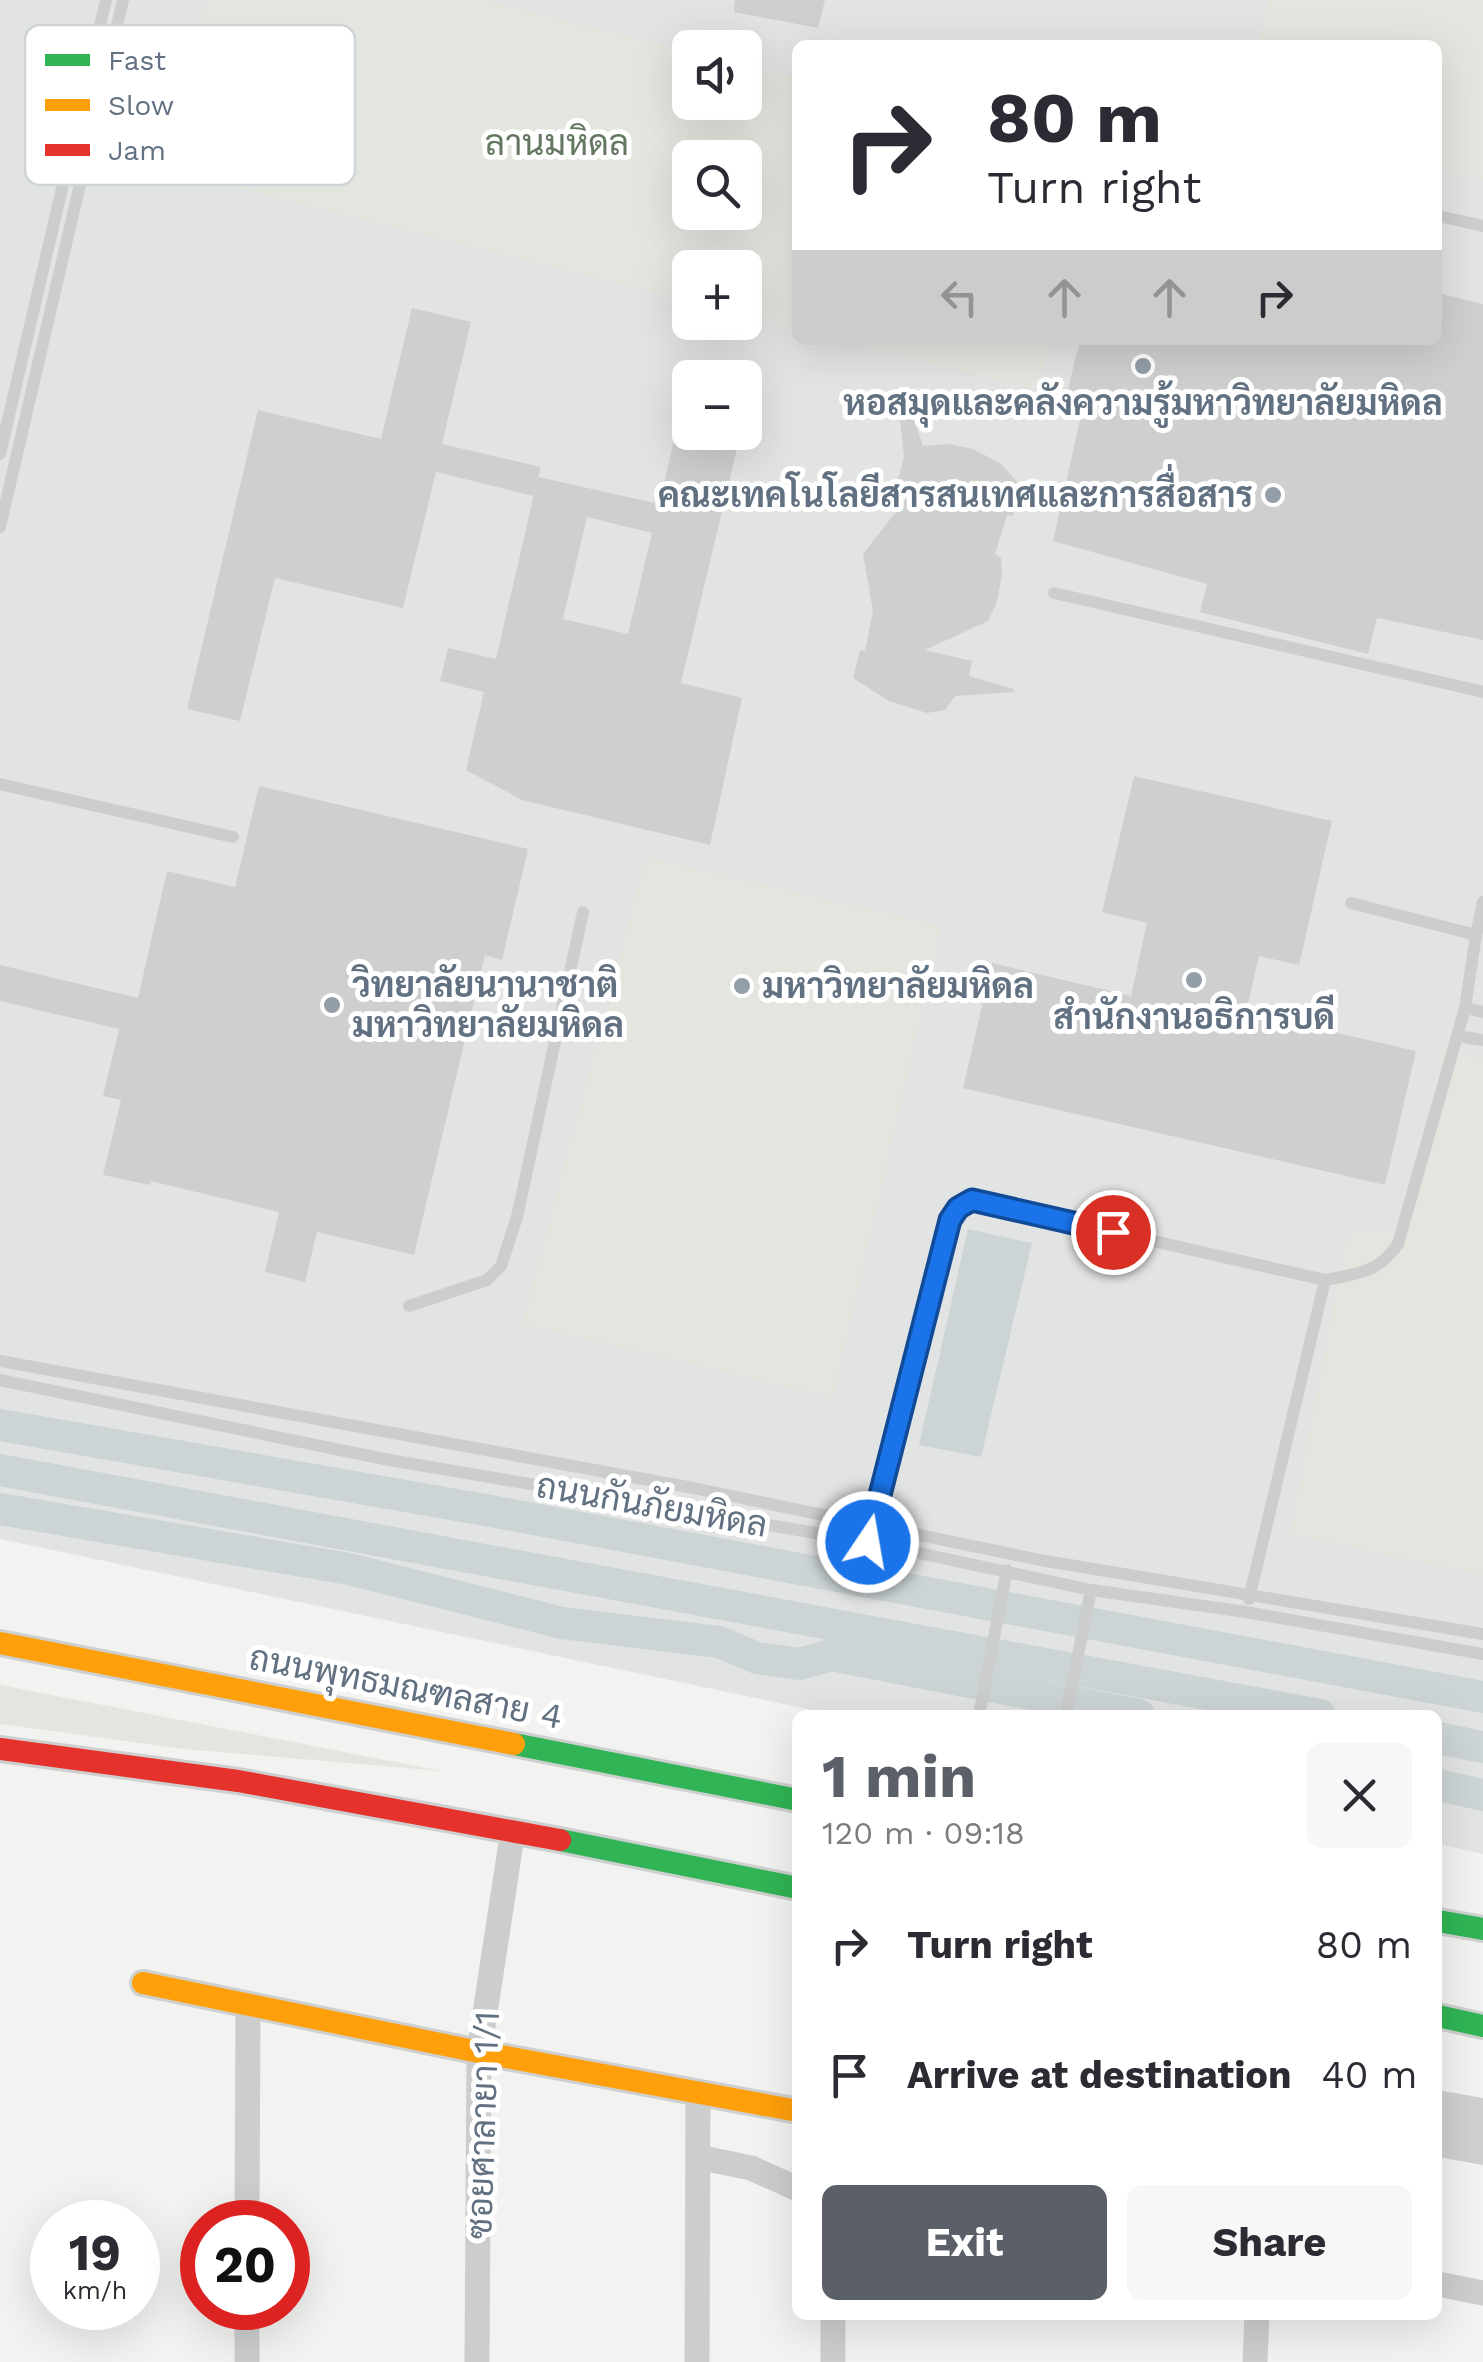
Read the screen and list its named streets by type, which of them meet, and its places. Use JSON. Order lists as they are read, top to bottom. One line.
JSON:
{"streets":{"main road":["ถนนพุทธมณฑลสาย 4"],"street":["ซอยศาลายา 1/1"],"lane":["ถนนกันภัยมหิดล"]},"parks":["ลานมหิดล"],"places":["หอสมุดและคลังความรู้มหาวิทยาลัยมหิดล","คณะเทคโนโลยีสารสนเทศและการสื่อสาร","สำนักงานอธิการบดี","มหาวิทยาลัยมหิดล","วิทยาลัยนานาชาติ มหาวิทยาลัยมหิดล"],"legend":["Fast","Slow","Jam"],"page":{"map_buttons":["+","−"],"turn":["80 m","Turn right"],"heading":["1 min","120 m · 09:18"],"list":[{"name":"Turn right","value":"80 m"},{"name":"Arrive at destination","value":"40 m"}],"buttons":["Exit","Share"],"speed":"19 km/h","limit":"20"}}
